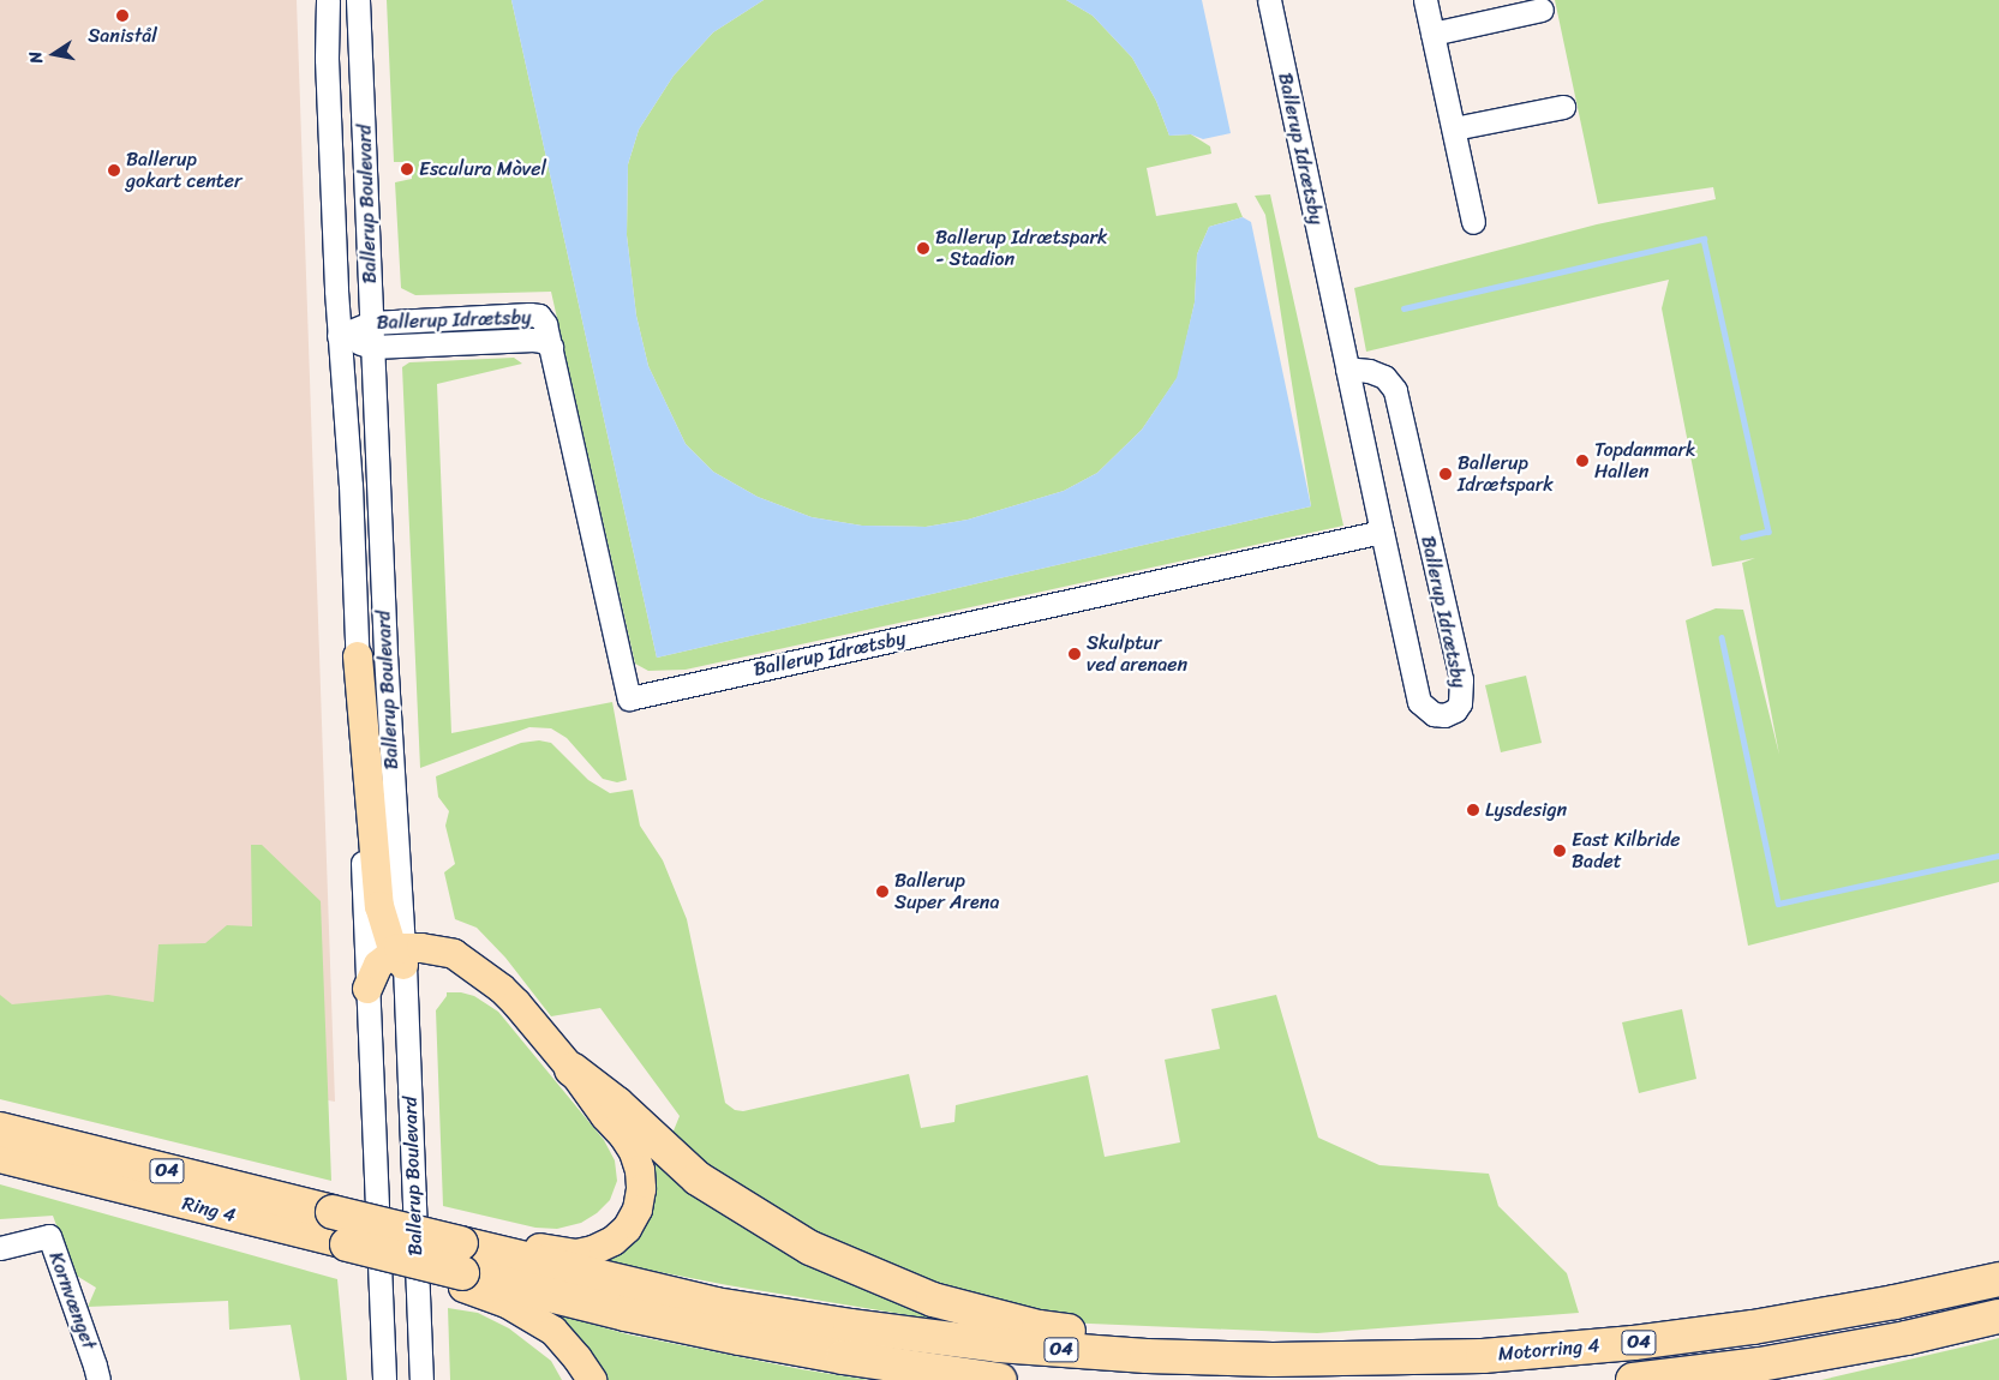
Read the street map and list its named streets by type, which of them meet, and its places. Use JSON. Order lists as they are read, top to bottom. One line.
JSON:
{"streets":{"highway":["O4","Motorring 4"],"main road":["Ring 4"],"street":["Ballerup Idrætsby","Ballerup Boulevard","Kornvænget"]},"crossings":[["Ballerup Idrætsby","Ballerup Boulevard"],["O4","Ring 4"],["O4","Motorring 4"]],"places":["Sanistål","Esculura Mòvel","Ballerup gokart center","Ballerup Idrætspark - Stadion","Topdanmark Hallen","Ballerup Idrætspark","Skulptur ved arenaen","Lysdesign","East Kilbride Badet","Ballerup Super Arena"],"north":"left"}
